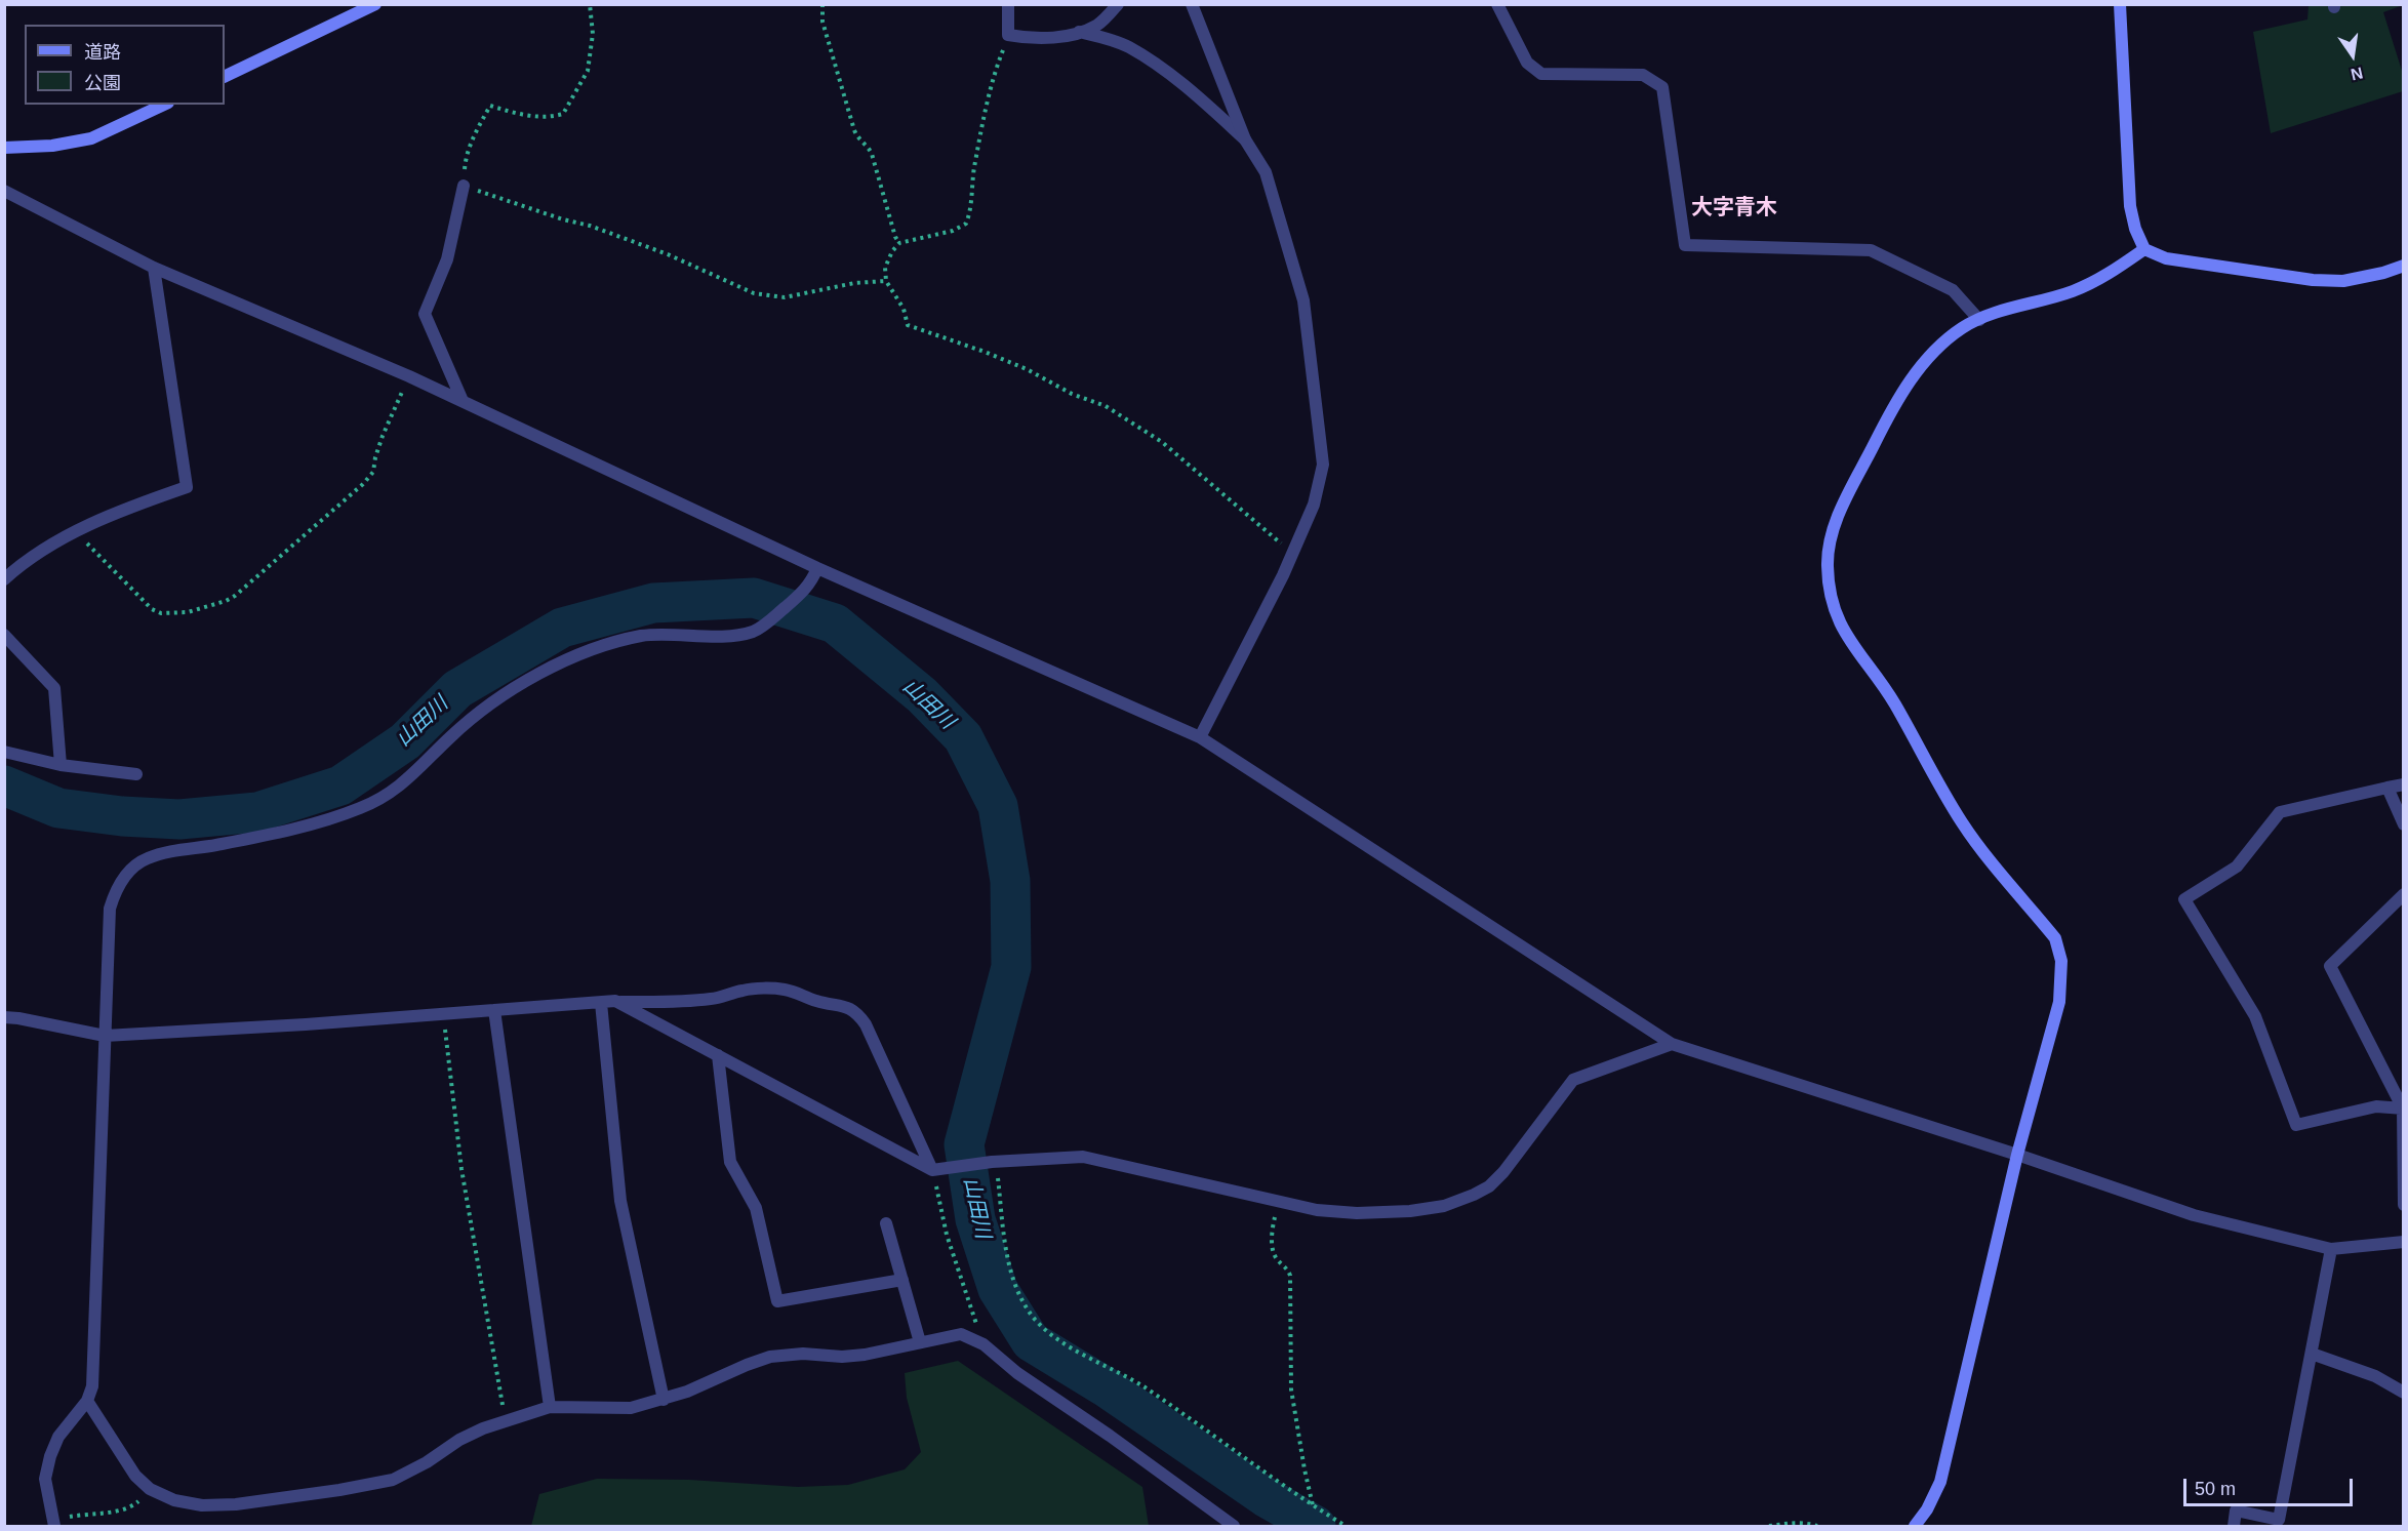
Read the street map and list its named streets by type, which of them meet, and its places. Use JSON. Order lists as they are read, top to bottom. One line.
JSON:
{"districts":["大字青木"],"water":["山田川"],"legend":["道路","公園"],"scale_bar":"50 m","north":"bottom"}
